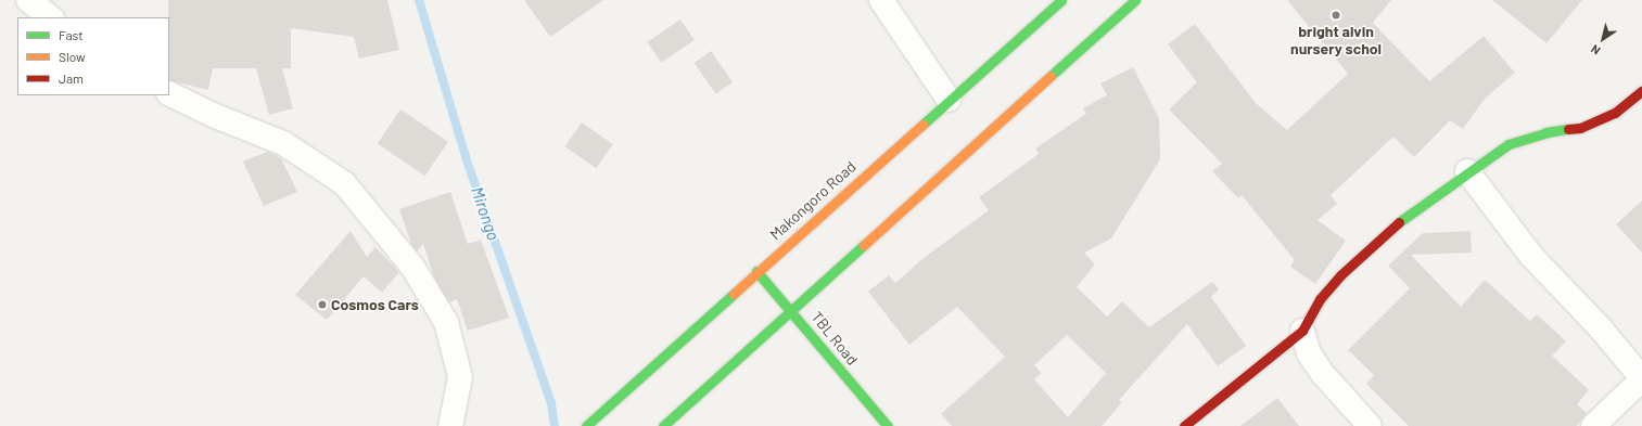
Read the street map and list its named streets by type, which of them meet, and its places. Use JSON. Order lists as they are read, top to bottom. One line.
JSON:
{"streets":{"main road":["Makongoro Road","TBL Road"]},"crossings":[["Makongoro Road","TBL Road"]],"water":["Mirongo"],"places":["bright alvin nursery schol","Cosmos Cars"],"legend":["Fast","Slow","Jam"],"north":"bottom left"}
